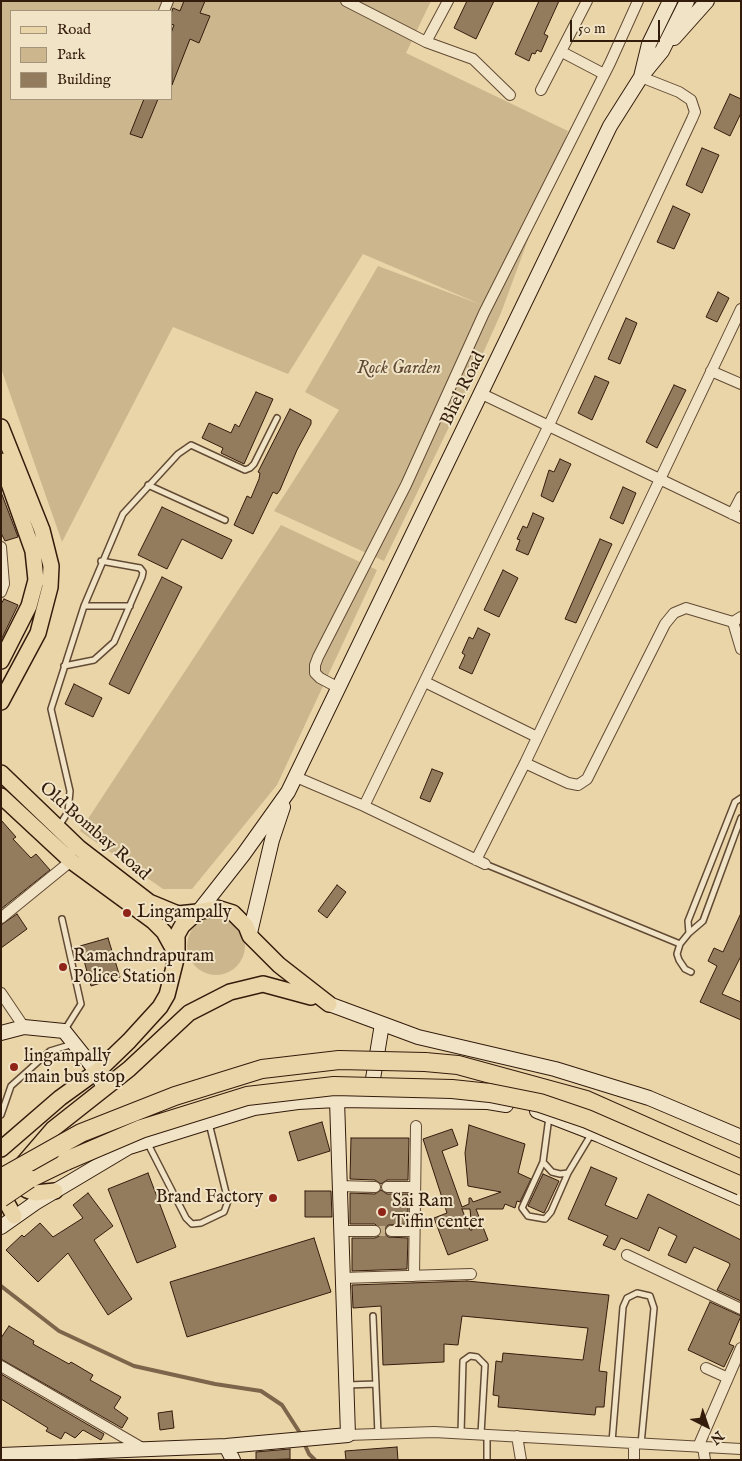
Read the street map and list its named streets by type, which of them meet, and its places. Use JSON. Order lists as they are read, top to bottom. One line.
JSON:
{"streets":{"main road":["Old Bombay Road"],"street":["Bhel Road"]},"parks":["Rock Garden"],"places":["Lingampally","Ramachndrapuram Police Station","lingampally main bus stop","Brand Factory","Sai Ram Tiffin center"],"legend":["Road","Park","Building"],"scale_bar":"50 m","north":"bottom right"}
